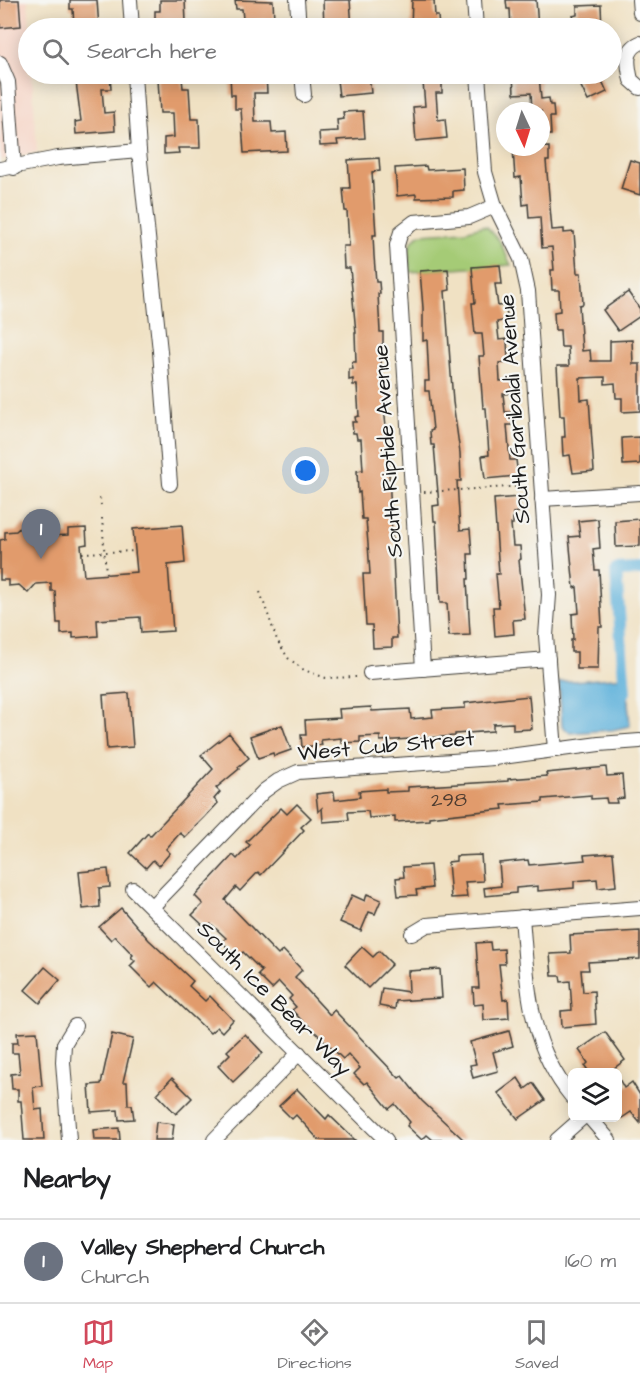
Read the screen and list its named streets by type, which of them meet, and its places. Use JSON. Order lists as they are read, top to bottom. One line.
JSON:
{"streets":{"street":["South Garibaldi Avenue","South Riptide Avenue","West Cub Street","South Ice Bear Way"]},"crossings":[["South Garibaldi Avenue","South Riptide Avenue"],["South Garibaldi Avenue","West Cub Street"],["West Cub Street","South Ice Bear Way"]],"house_numbers":["298"],"north":"bottom","page":{"search":"Search here","pins":"1","heading":"Nearby","list":[{"mark":"1","name":"Valley Shepherd Church","note":"Church","value":"160 m"}],"nav":["Map","Directions","Saved"]}}
